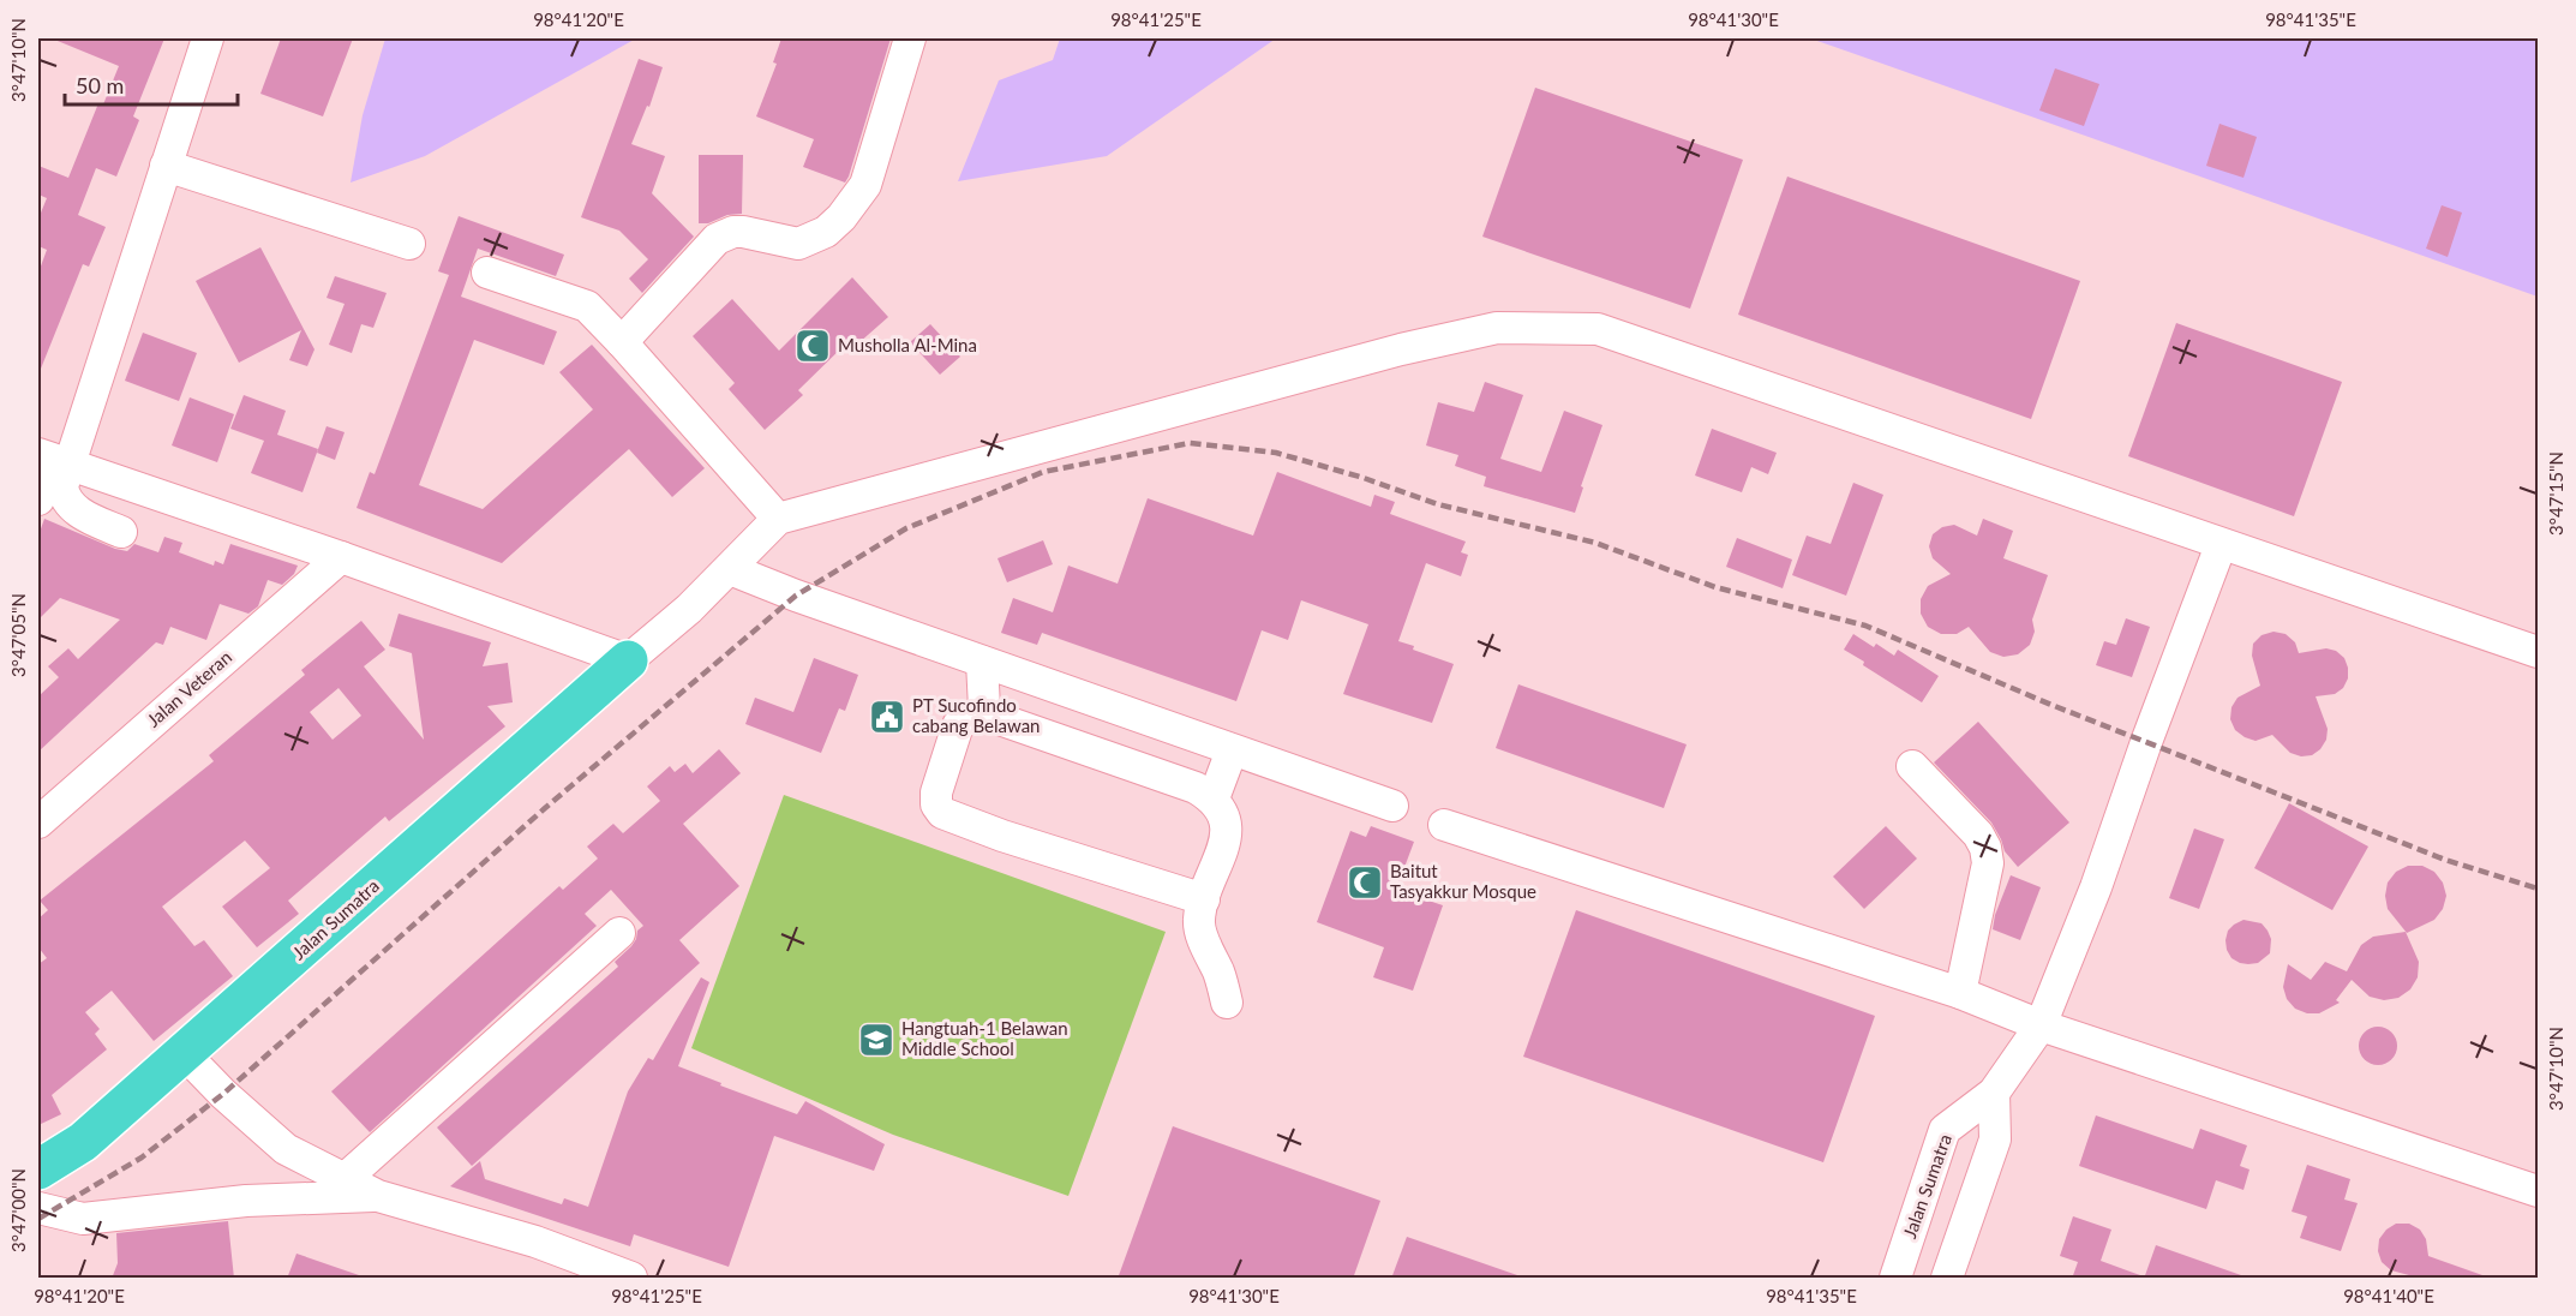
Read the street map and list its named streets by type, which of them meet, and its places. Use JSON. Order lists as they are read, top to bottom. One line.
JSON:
{"streets":{"highway":["Jalan Sumatra"],"street":["Jalan Veteran"]},"places":{"mosque":["Musholla Al-Mina","Baitut Tasyakkur Mosque"],"public building":["PT Sucofindo cabang Belawan"],"school or university":["Hangtuah-1 Belawan Middle School"]},"scale_bar":"50 m","coordinates":["98°41'20\"E","98°41'25\"E","98°41'30\"E","98°41'35\"E","3°47'10\"N","3°47'15\"N","3°47'05\"N","3°47'00\"N","98°41'40\"E"]}
